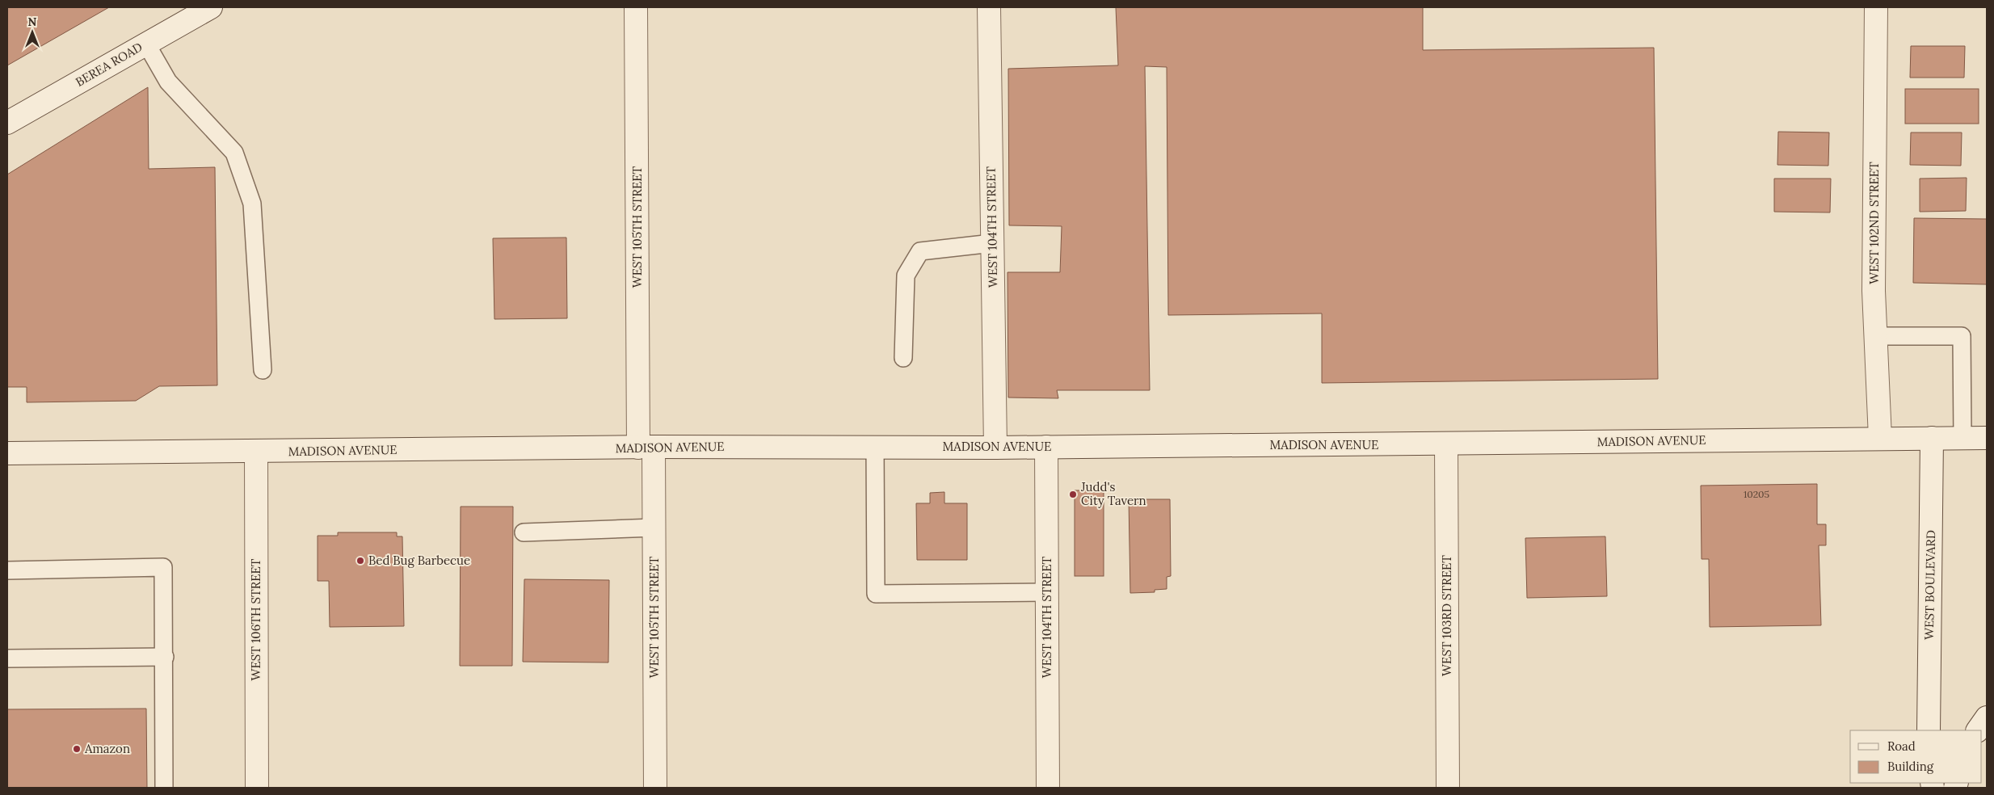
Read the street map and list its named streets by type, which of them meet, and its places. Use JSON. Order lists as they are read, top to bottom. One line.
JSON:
{"streets":{"street":["BEREA ROAD","WEST 102ND STREET","WEST 105TH STREET","WEST 104TH STREET","MADISON AVENUE","WEST BOULEVARD","WEST 103RD STREET","WEST 106TH STREET"]},"crossings":[["WEST 102ND STREET","MADISON AVENUE"],["WEST 105TH STREET","MADISON AVENUE"],["WEST 104TH STREET","MADISON AVENUE"],["MADISON AVENUE","WEST BOULEVARD"],["MADISON AVENUE","WEST 103RD STREET"],["MADISON AVENUE","WEST 106TH STREET"]],"places":["Judd's City Tavern","Bed Bug Barbecue","Amazon"],"house_numbers":["10205"],"legend":["Road","Building"],"north":"top"}
